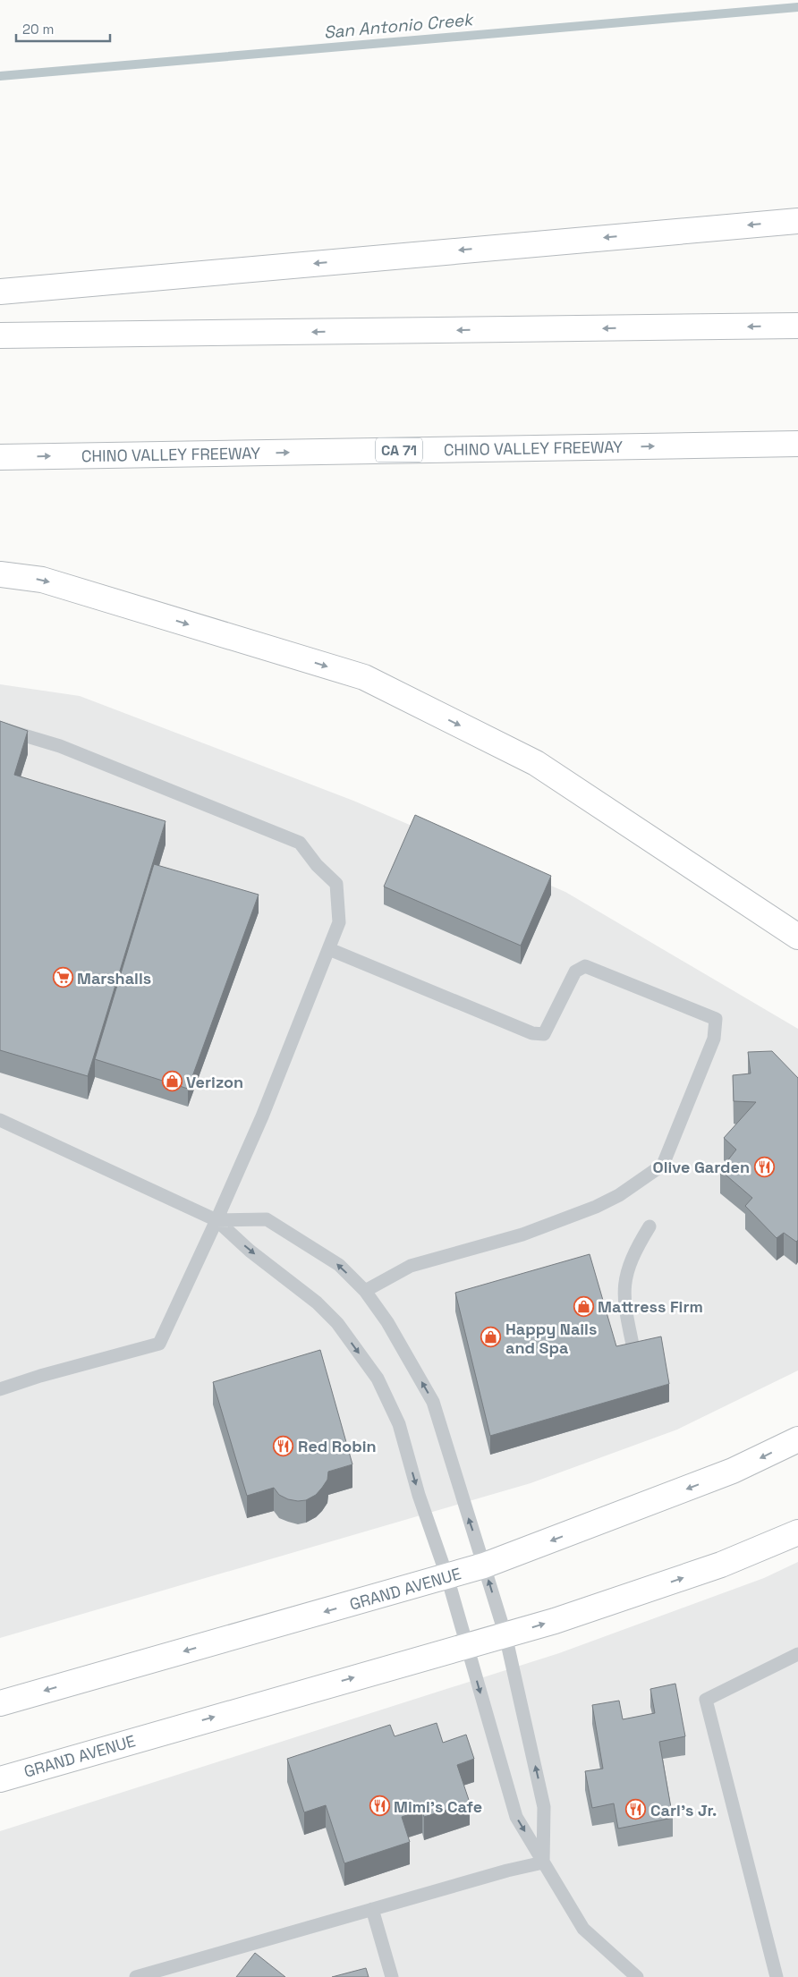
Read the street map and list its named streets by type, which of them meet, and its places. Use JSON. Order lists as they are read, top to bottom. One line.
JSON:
{"streets":{"main road":["CHINO VALLEY FREEWAY","CA 71","GRAND AVENUE"]},"water":["San Antonio Creek"],"places":{"supermarket":["Marshalls"],"shop":["Verizon","Mattress Firm","Happy Nails and Spa"],"restaurant":["Olive Garden","Red Robin","Mimi's Cafe","Carl's Jr."]},"scale_bar":"20 m"}
